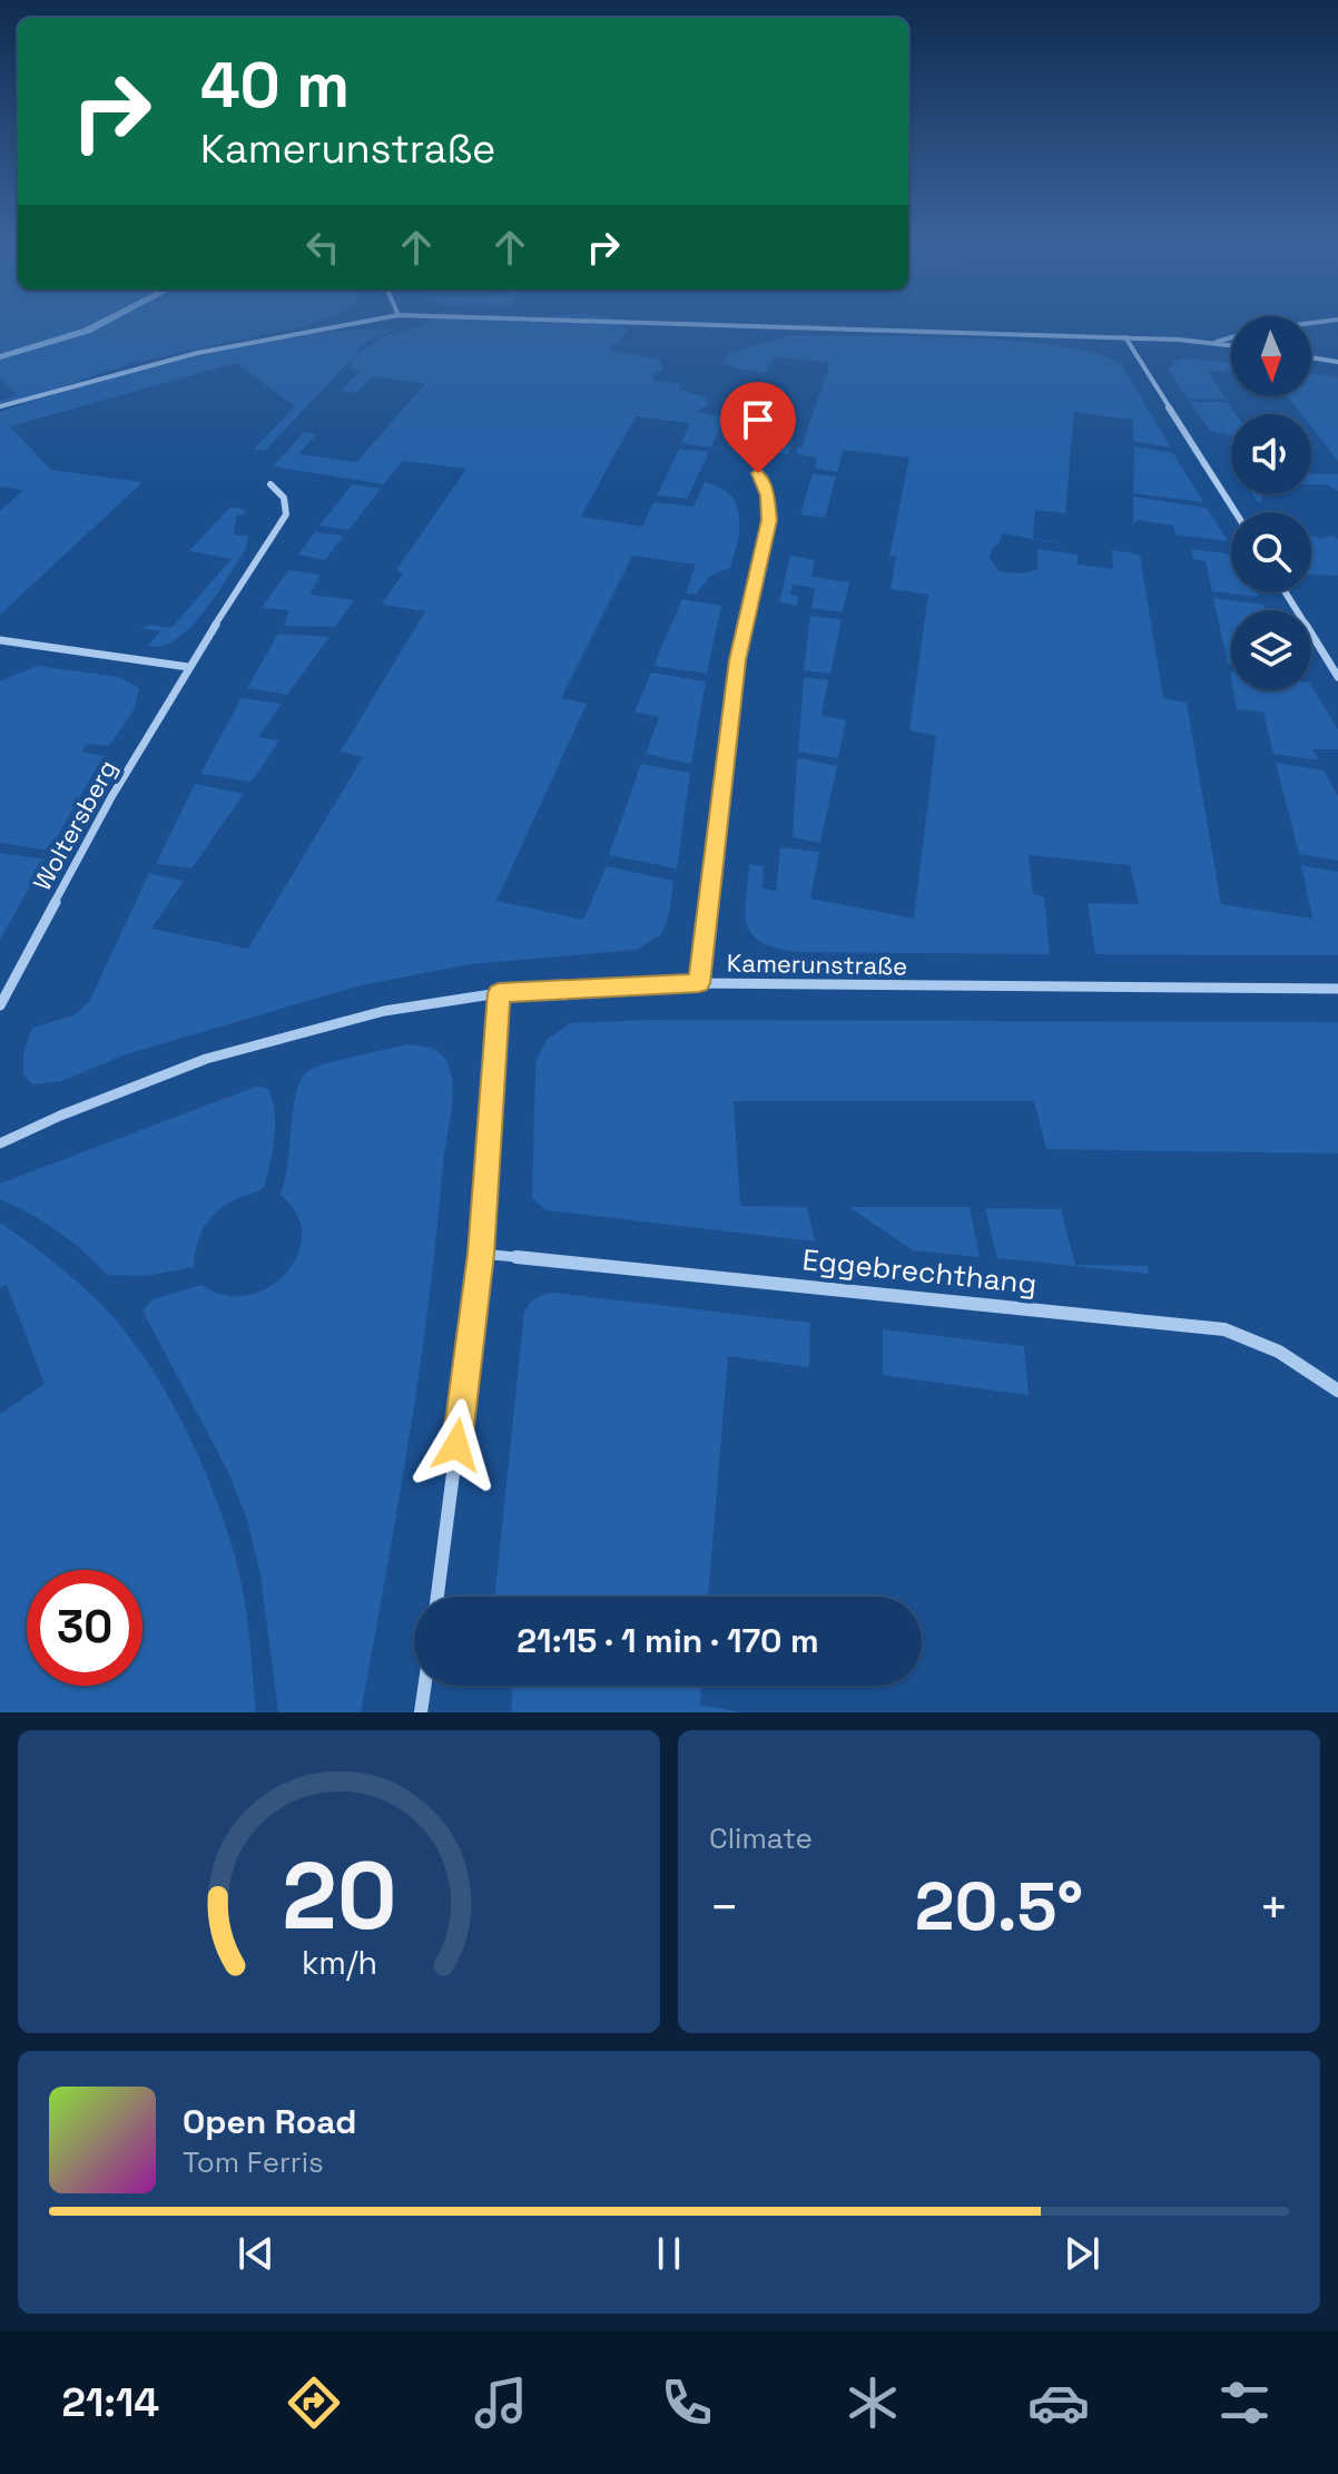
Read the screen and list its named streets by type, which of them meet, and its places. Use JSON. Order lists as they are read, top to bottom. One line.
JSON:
{"streets":{"street":["Woltersberg","Kamerunstraße","Eggebrechthang"]},"north":"bottom","page":{"turn":["40 m","Kamerunstraße"],"limit":"30","trip":"21:15 · 1 min · 170 m","tile":"Climate","heat":["−","20.5°","+"],"song":["Open Road","Tom Ferris"],"tabs":"21:14","gauge":["20","km/h"]}}
